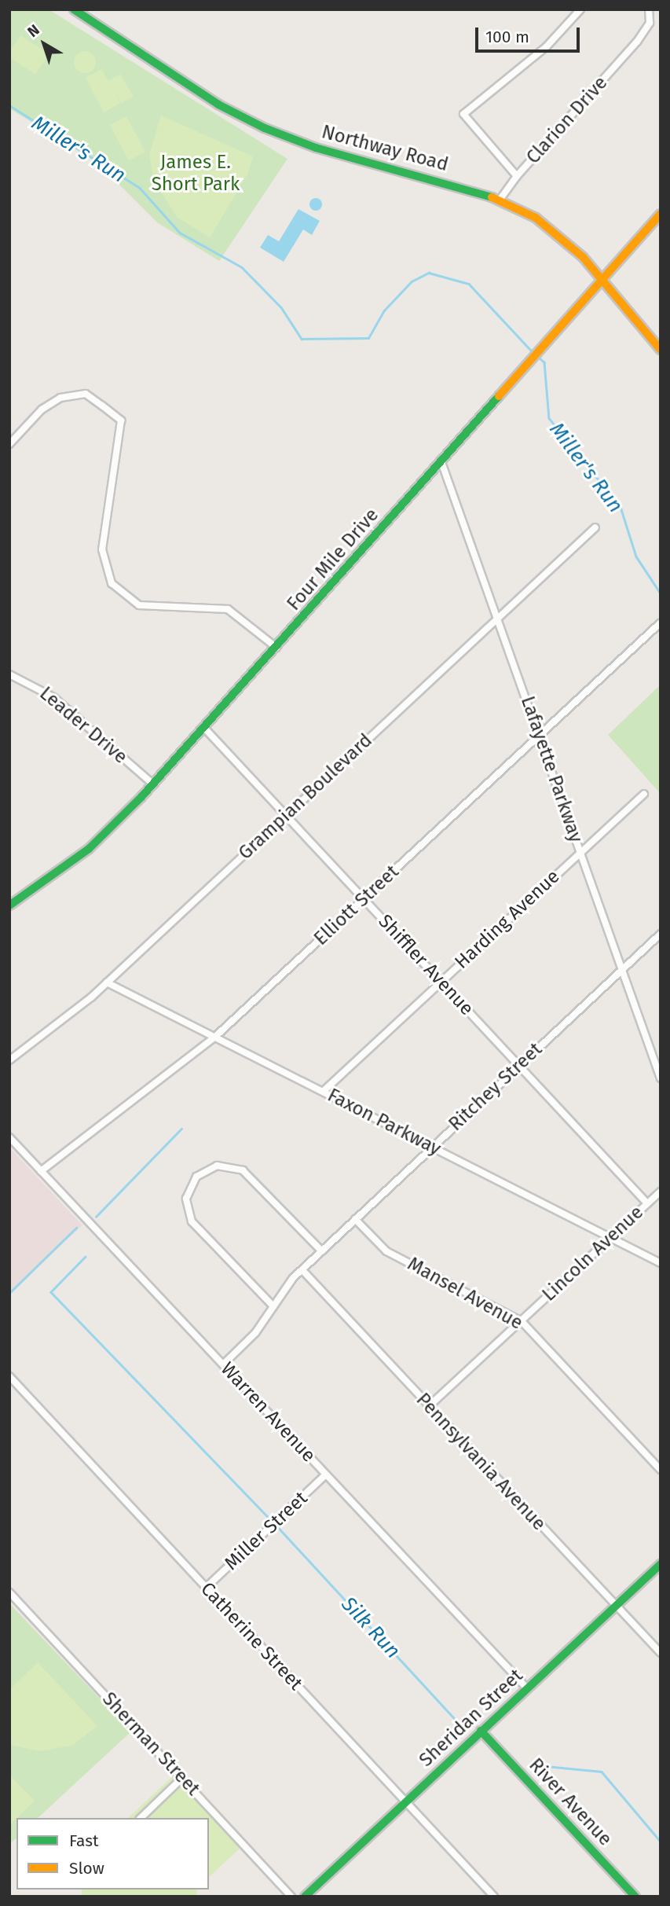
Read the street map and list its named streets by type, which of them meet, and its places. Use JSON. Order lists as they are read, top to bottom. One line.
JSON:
{"streets":{"street":["Clarion Drive","Northway Road","Four Mile Drive","Leader Drive","Lafayette Parkway","Grampian Boulevard","Elliott Street","Harding Avenue","Shiffler Avenue","Ritchey Street","Faxon Parkway","Lincoln Avenue","Mansel Avenue","Warren Avenue","Pennsylvania Avenue","Miller Street","Catherine Street","Sheridan Street","Sherman Street","River Avenue"]},"crossings":[["Clarion Drive","Northway Road"],["Northway Road","Four Mile Drive"],["Four Mile Drive","Leader Drive"],["Four Mile Drive","Lafayette Parkway"],["Four Mile Drive","Shiffler Avenue"],["Lafayette Parkway","Grampian Boulevard"],["Lafayette Parkway","Elliott Street"],["Lafayette Parkway","Harding Avenue"],["Lafayette Parkway","Ritchey Street"],["Grampian Boulevard","Shiffler Avenue"],["Grampian Boulevard","Faxon Parkway"],["Elliott Street","Shiffler Avenue"],["Elliott Street","Faxon Parkway"],["Elliott Street","Warren Avenue"],["Harding Avenue","Shiffler Avenue"],["Harding Avenue","Faxon Parkway"],["Shiffler Avenue","Ritchey Street"],["Shiffler Avenue","Lincoln Avenue"],["Ritchey Street","Faxon Parkway"],["Ritchey Street","Mansel Avenue"],["Ritchey Street","Warren Avenue"],["Ritchey Street","Pennsylvania Avenue"],["Faxon Parkway","Lincoln Avenue"],["Lincoln Avenue","Mansel Avenue"],["Lincoln Avenue","Pennsylvania Avenue"],["Warren Avenue","Miller Street"],["Warren Avenue","Sheridan Street"],["Pennsylvania Avenue","Sheridan Street"],["Miller Street","Catherine Street"],["Catherine Street","Sheridan Street"],["Sheridan Street","River Avenue"]],"water":["Miller's Run","Silk Run"],"parks":["James E. Short Park"],"legend":["Fast","Slow"],"scale_bar":"100 m","north":"top left"}
